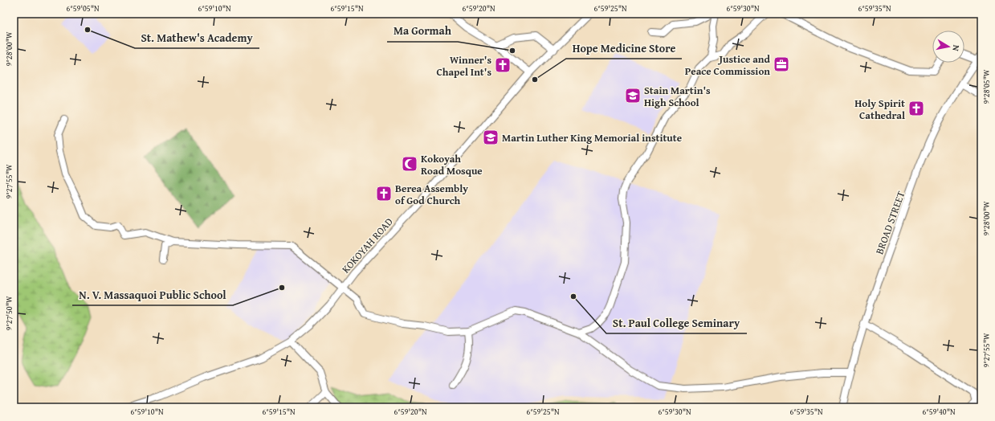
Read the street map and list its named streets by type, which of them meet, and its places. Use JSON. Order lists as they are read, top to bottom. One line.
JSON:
{"streets":{"street":["BROAD STREET","KOKOYAH ROAD"]},"places":{"other":["St. Mathew's Academy","Ma Gormah","Hope Medicine Store","N. V. Massaquoi Public School","St. Paul College Seminary"],"office":["Justice and Peace Commission"],"church":["Winner's Chapel Int's","Holy Spirit Cathedral","Berea Assembly of God Church"],"school or university":["Stain Martin's High School","Martin Luther King Memorial institute"],"mosque":["Kokoyah Road Mosque"]},"north":"right","coordinates":["6°59'05\"N","6°59'10\"N","6°59'15\"N","6°59'20\"N","6°59'25\"N","6°59'30\"N","6°59'35\"N","9°28'00\"W","9°28'05\"W","9°27'55\"W","9°27'50\"W","6°59'40\"N"]}
